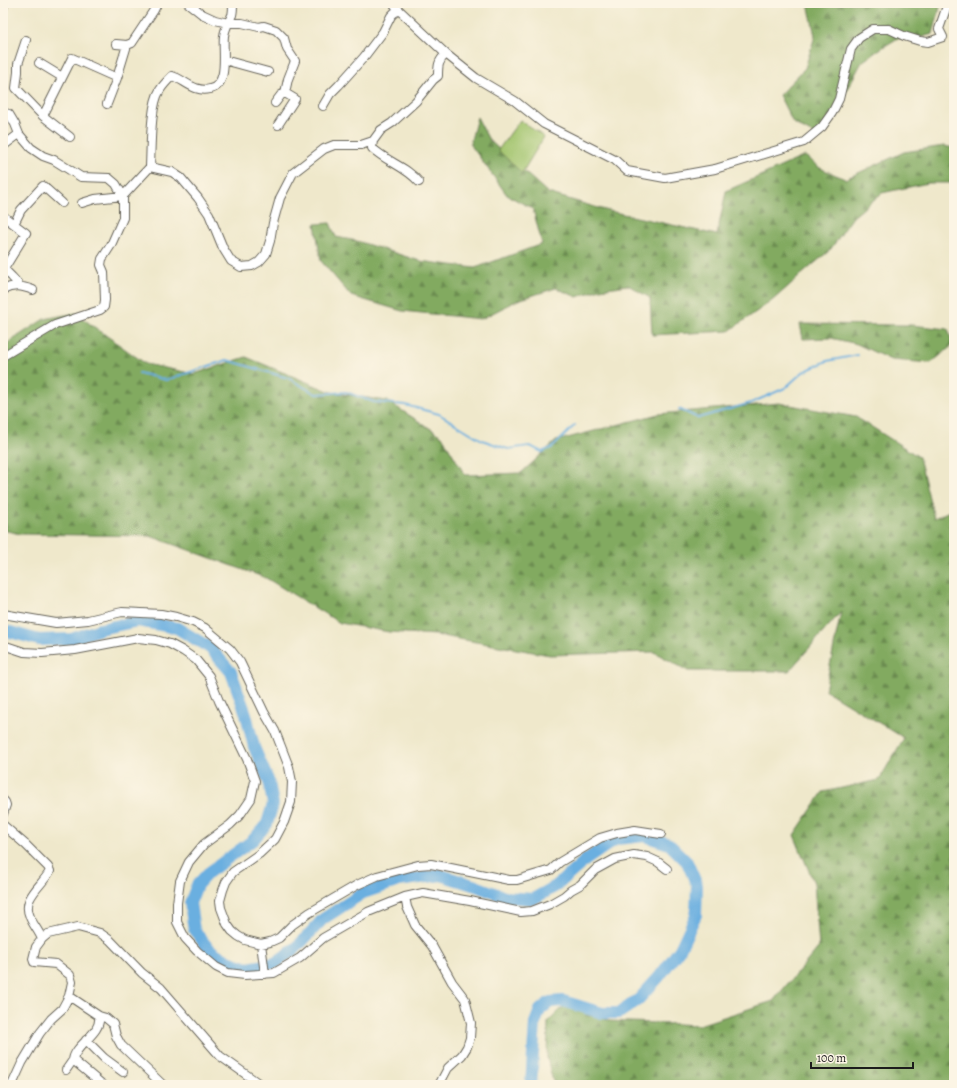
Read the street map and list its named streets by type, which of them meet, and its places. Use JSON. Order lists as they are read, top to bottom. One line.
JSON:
{"scale_bar":"100 m"}
